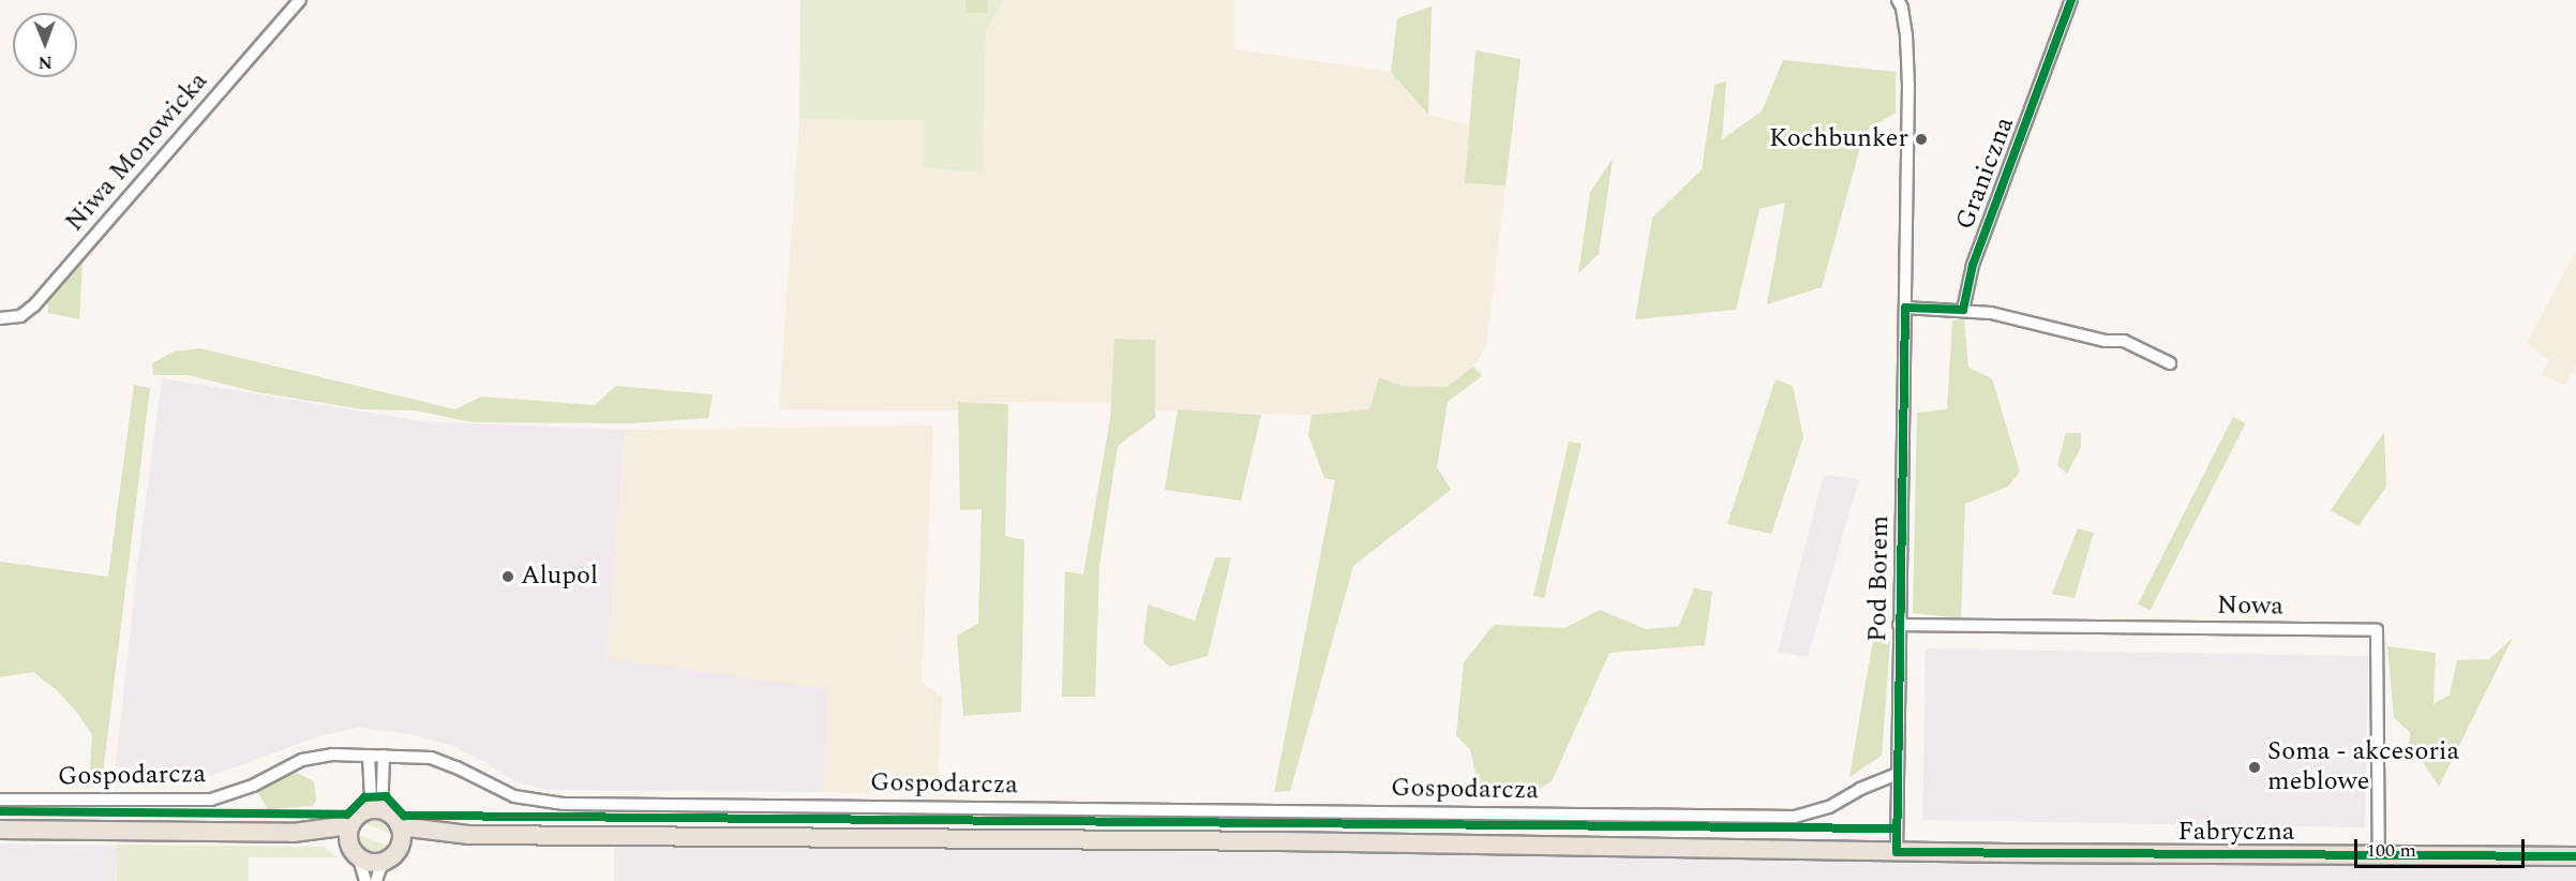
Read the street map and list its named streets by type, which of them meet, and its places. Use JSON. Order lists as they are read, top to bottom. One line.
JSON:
{"streets":{"main road":["Fabryczna"],"street":["Niwa Monowicka","Graniczna","Pod Borem","Nowa","Gospodarcza"]},"crossings":[["Pod Borem","Nowa"],["Pod Borem","Gospodarcza"],["Pod Borem","Fabryczna"],["Nowa","Fabryczna"]],"places":["Kochbunker","Alupol","Soma - akcesoria meblowe"],"scale_bar":"100 m","north":"bottom"}
